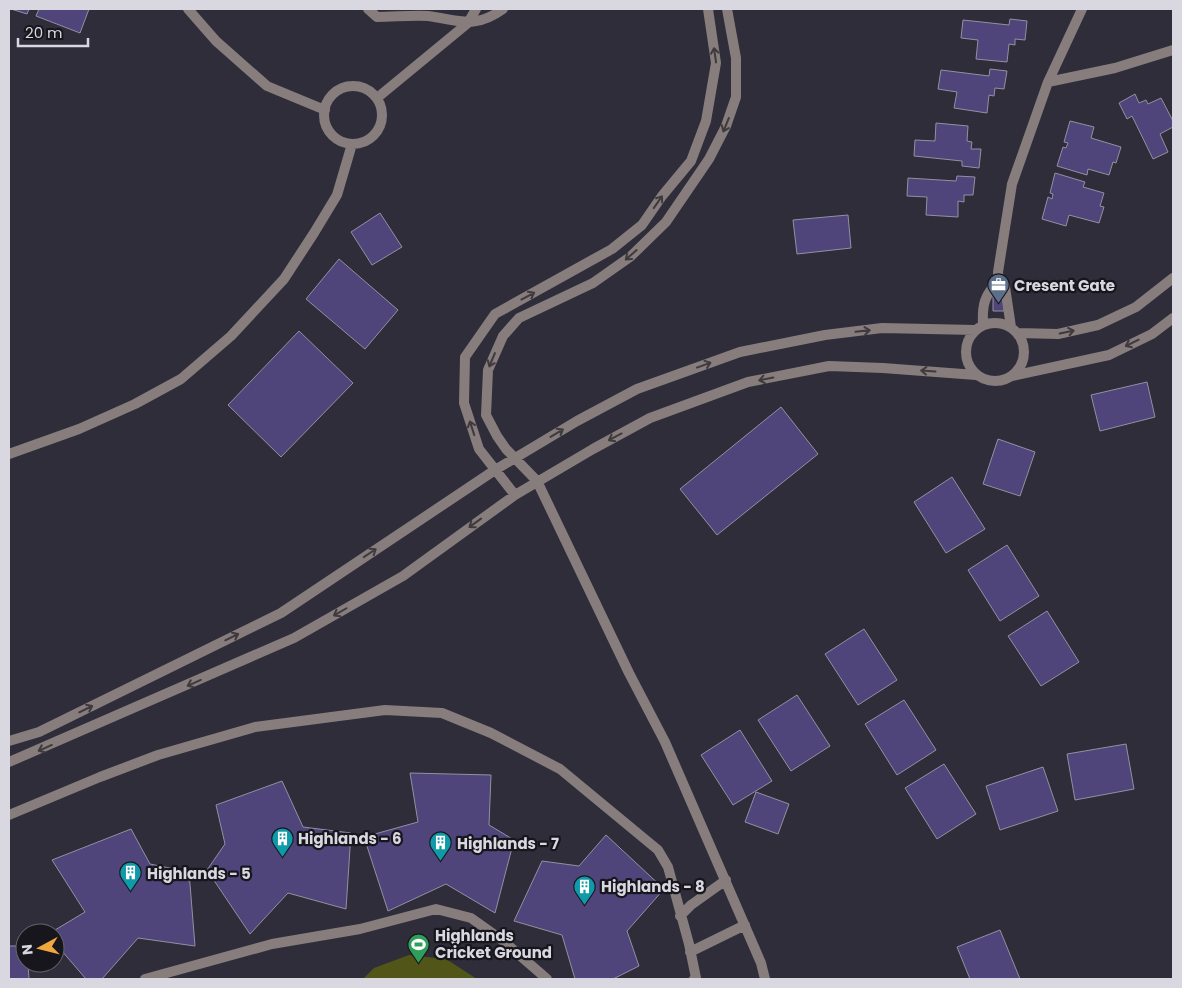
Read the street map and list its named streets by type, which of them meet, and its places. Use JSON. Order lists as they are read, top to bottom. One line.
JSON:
{"places":{"office":["Cresent Gate"],"building":["Highlands - 6","Highlands - 7","Highlands - 5","Highlands - 8"],"sports":["Highlands Cricket Ground"]},"scale_bar":"20 m","north":"left"}
